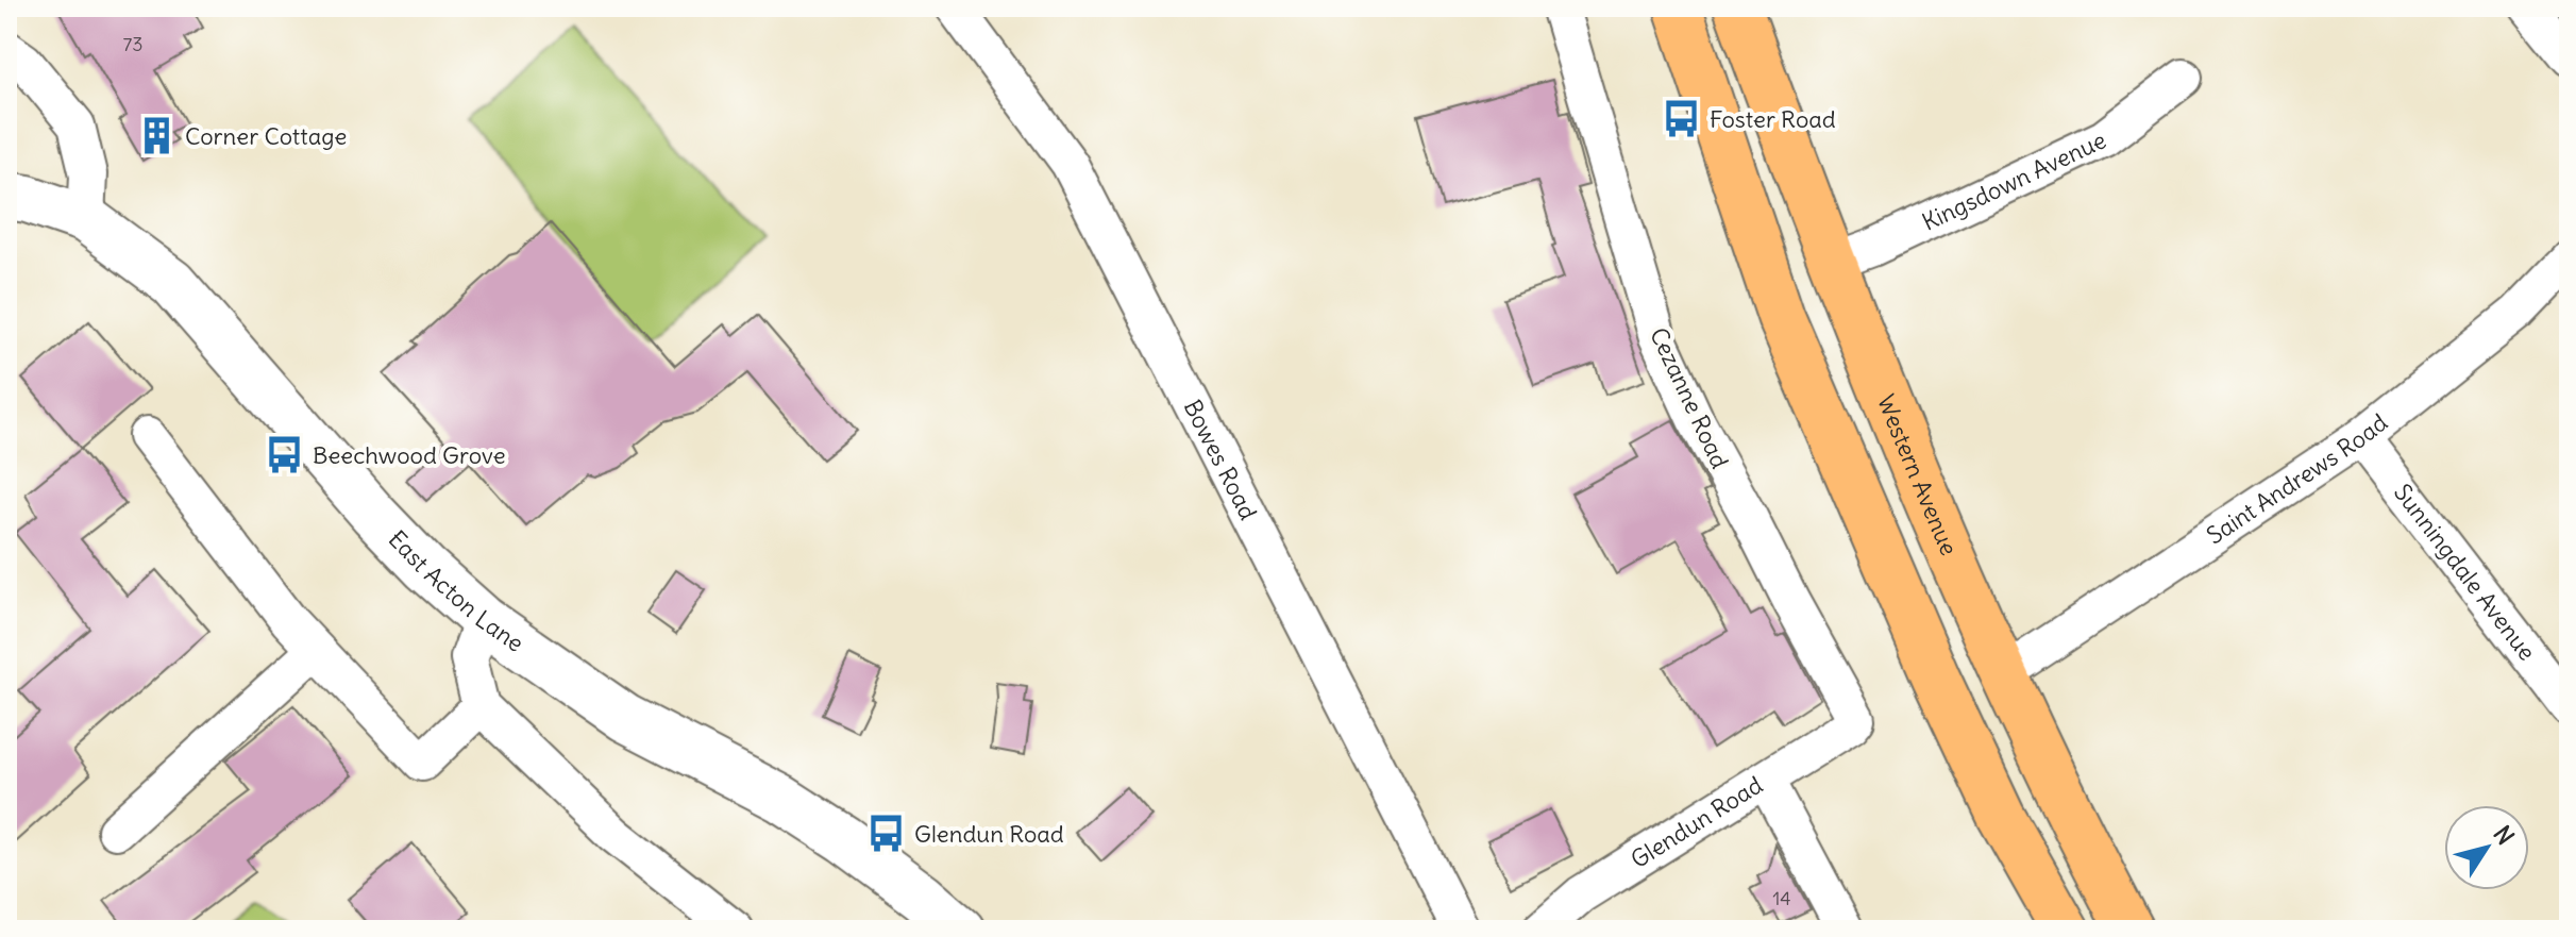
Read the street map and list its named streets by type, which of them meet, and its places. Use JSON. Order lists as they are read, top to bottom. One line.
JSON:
{"streets":{"highway":["Western Avenue"],"street":["Kingsdown Avenue","Cezanne Road","Bowes Road","Saint Andrews Road","Sunningdale Avenue","East Acton Lane","Glendun Road"]},"crossings":[["Kingsdown Avenue","Western Avenue"],["Cezanne Road","Glendun Road"],["Western Avenue","Saint Andrews Road"],["Saint Andrews Road","Sunningdale Avenue"]],"places":{"bus stop":["Foster Road","Beechwood Grove","Glendun Road"],"building":["Corner Cottage"]},"house_numbers":["73","14"],"north":"top right"}
